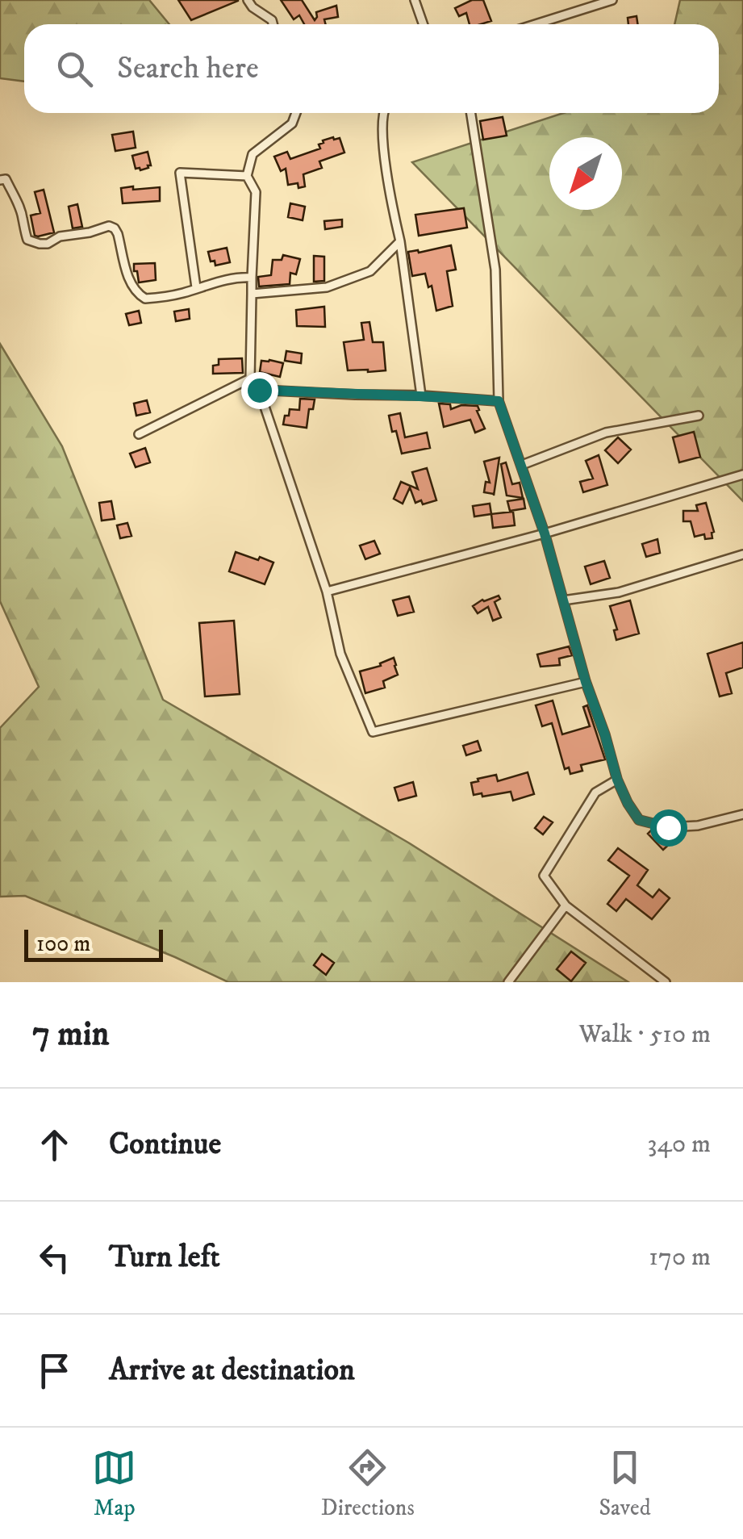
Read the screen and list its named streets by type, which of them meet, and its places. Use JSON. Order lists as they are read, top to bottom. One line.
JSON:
{"scale_bar":"100 m","north":"bottom left","page":{"search":"Search here","scale":"100 m","heading":["7 min","Walk · 510 m"],"list":[["Continue","340 m"],["Turn left","170 m"],"Arrive at destination"],"nav":["Map","Directions","Saved"]}}
